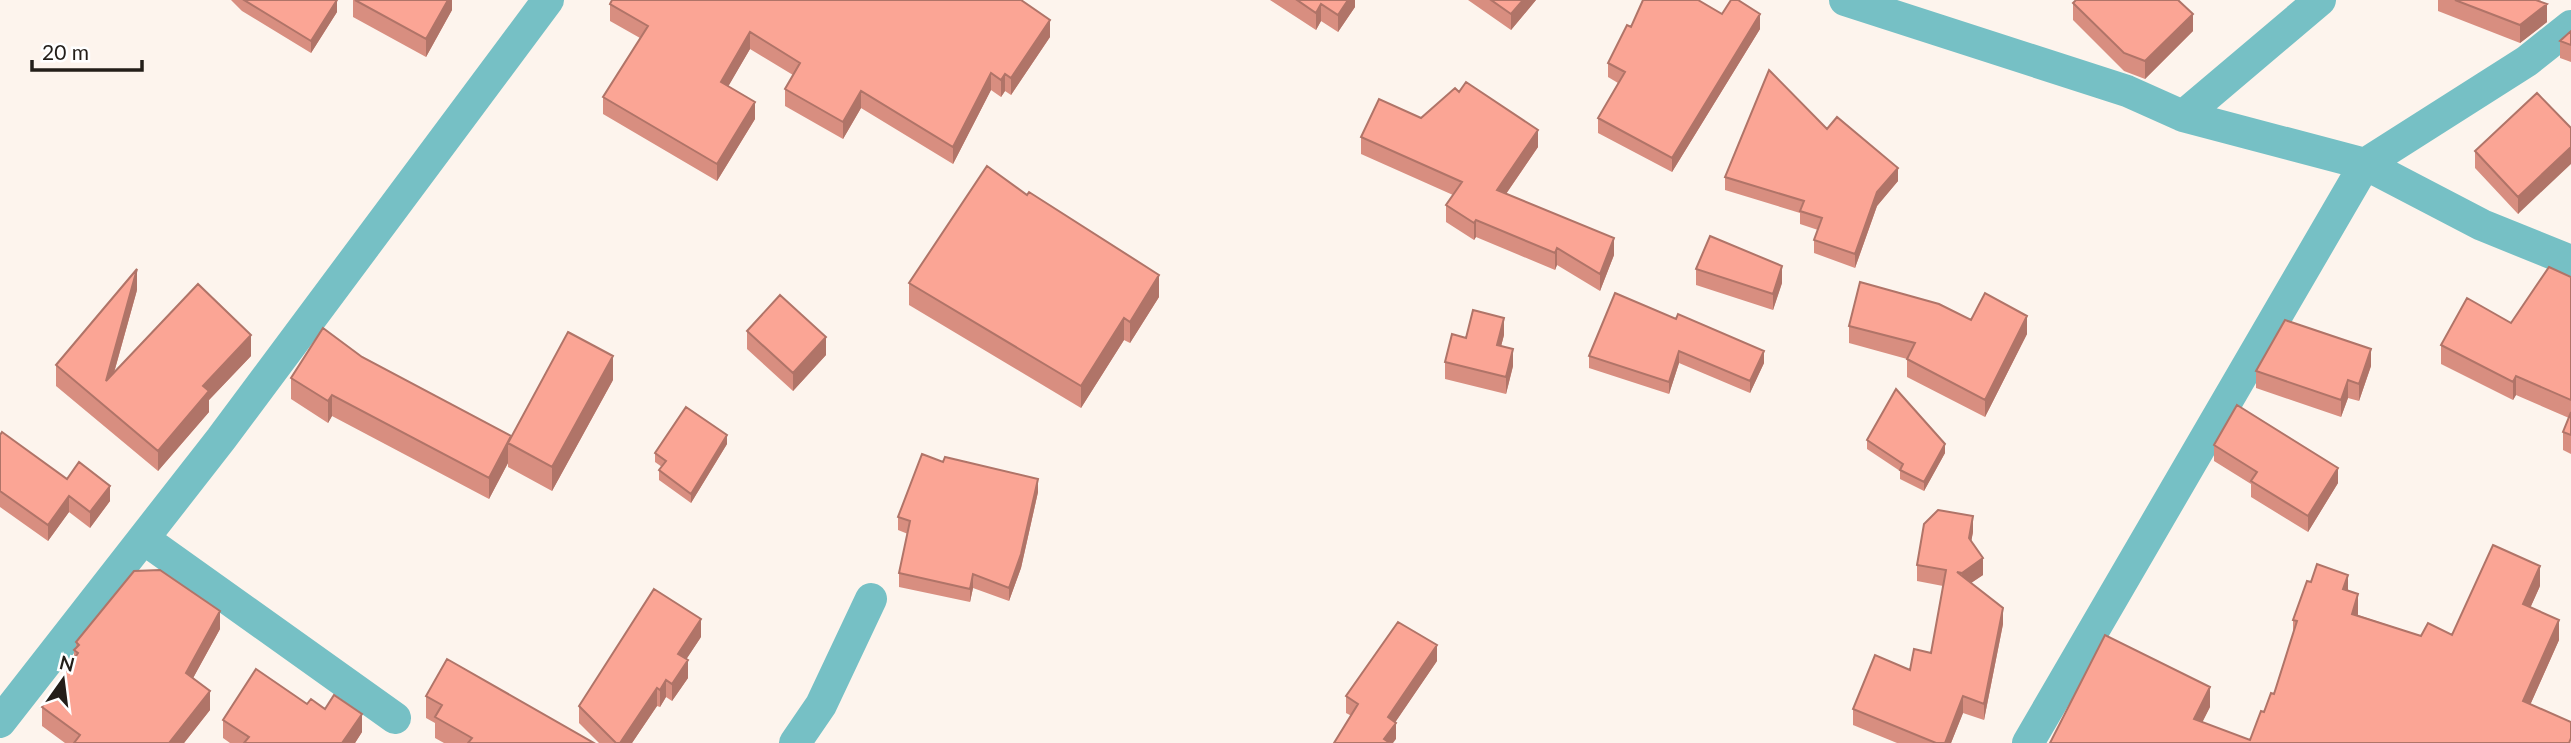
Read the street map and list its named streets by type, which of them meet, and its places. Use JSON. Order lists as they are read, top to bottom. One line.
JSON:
{"scale_bar":"20 m","north":"top"}
